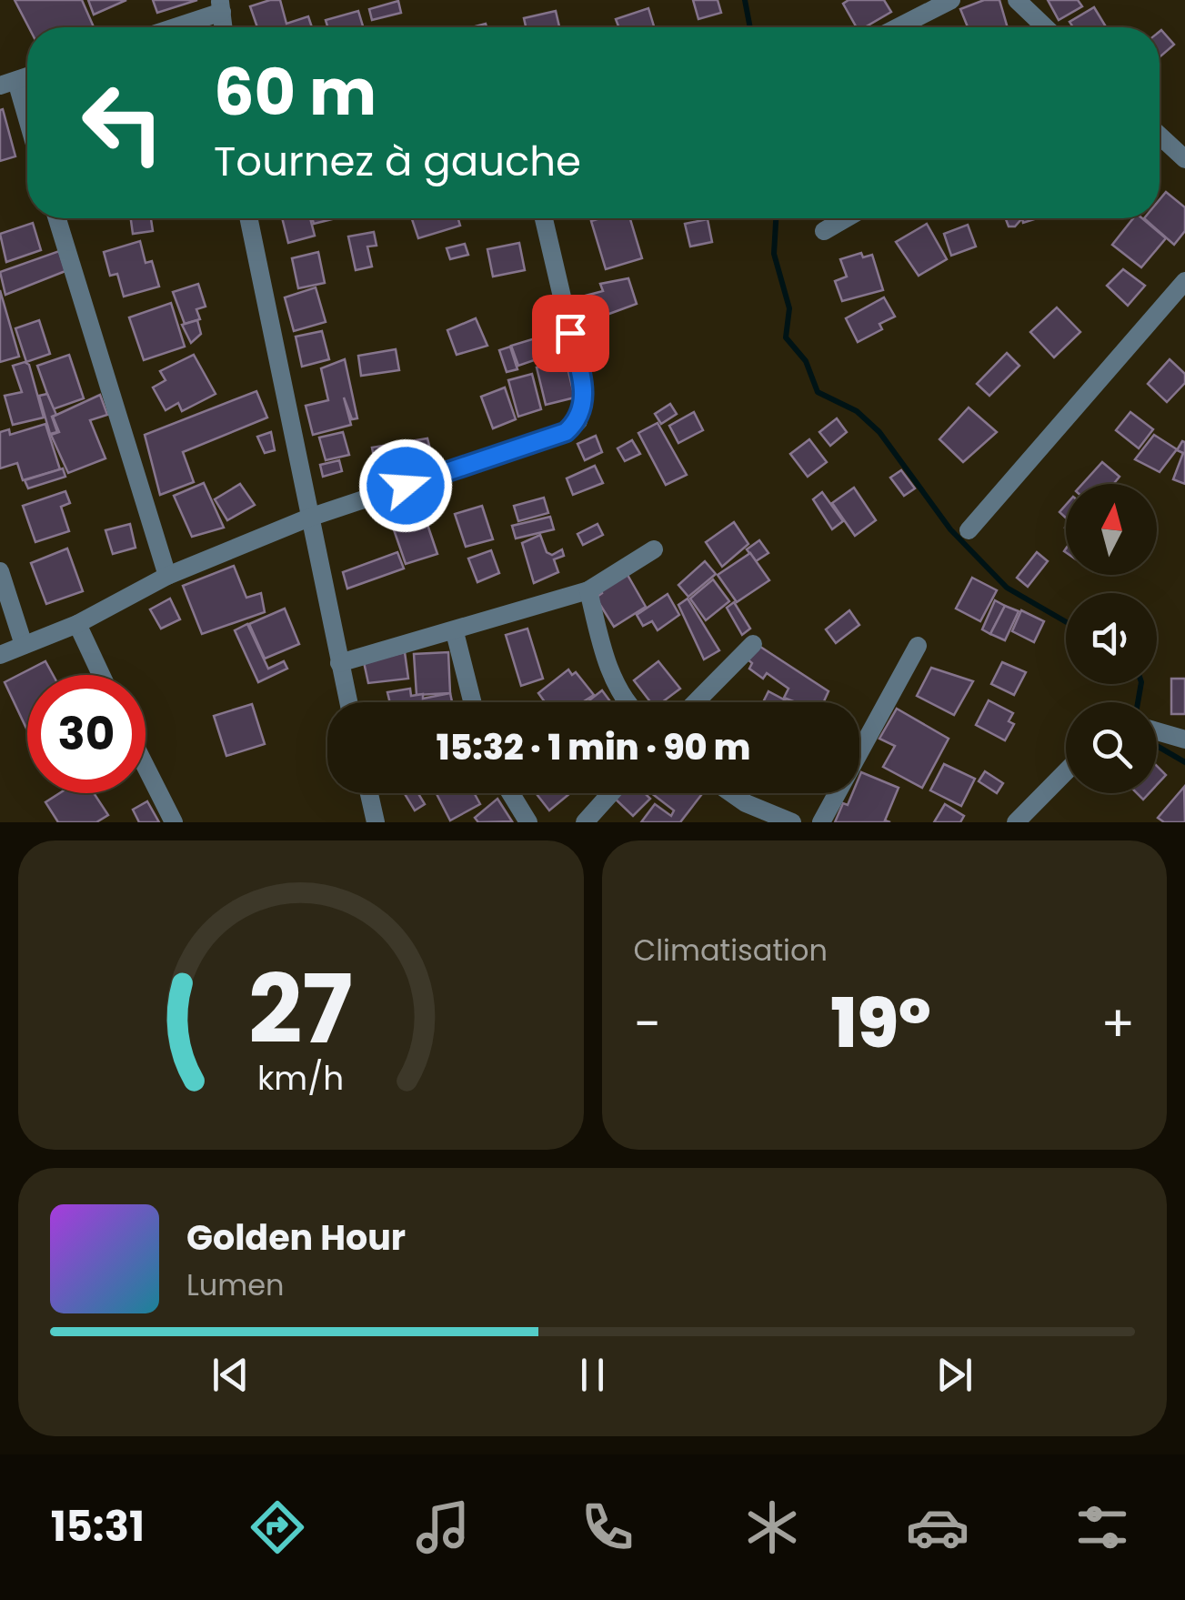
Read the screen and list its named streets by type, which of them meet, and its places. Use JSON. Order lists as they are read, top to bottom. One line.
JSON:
{"north":"top","page":{"turn":["60 m","Tournez à gauche"],"limit":"30","trip":"15:32 · 1 min · 90 m","tile":"Climatisation","heat":["−","19°","+"],"song":["Golden Hour","Lumen"],"tabs":"15:31","gauge":["27","km/h"]}}
